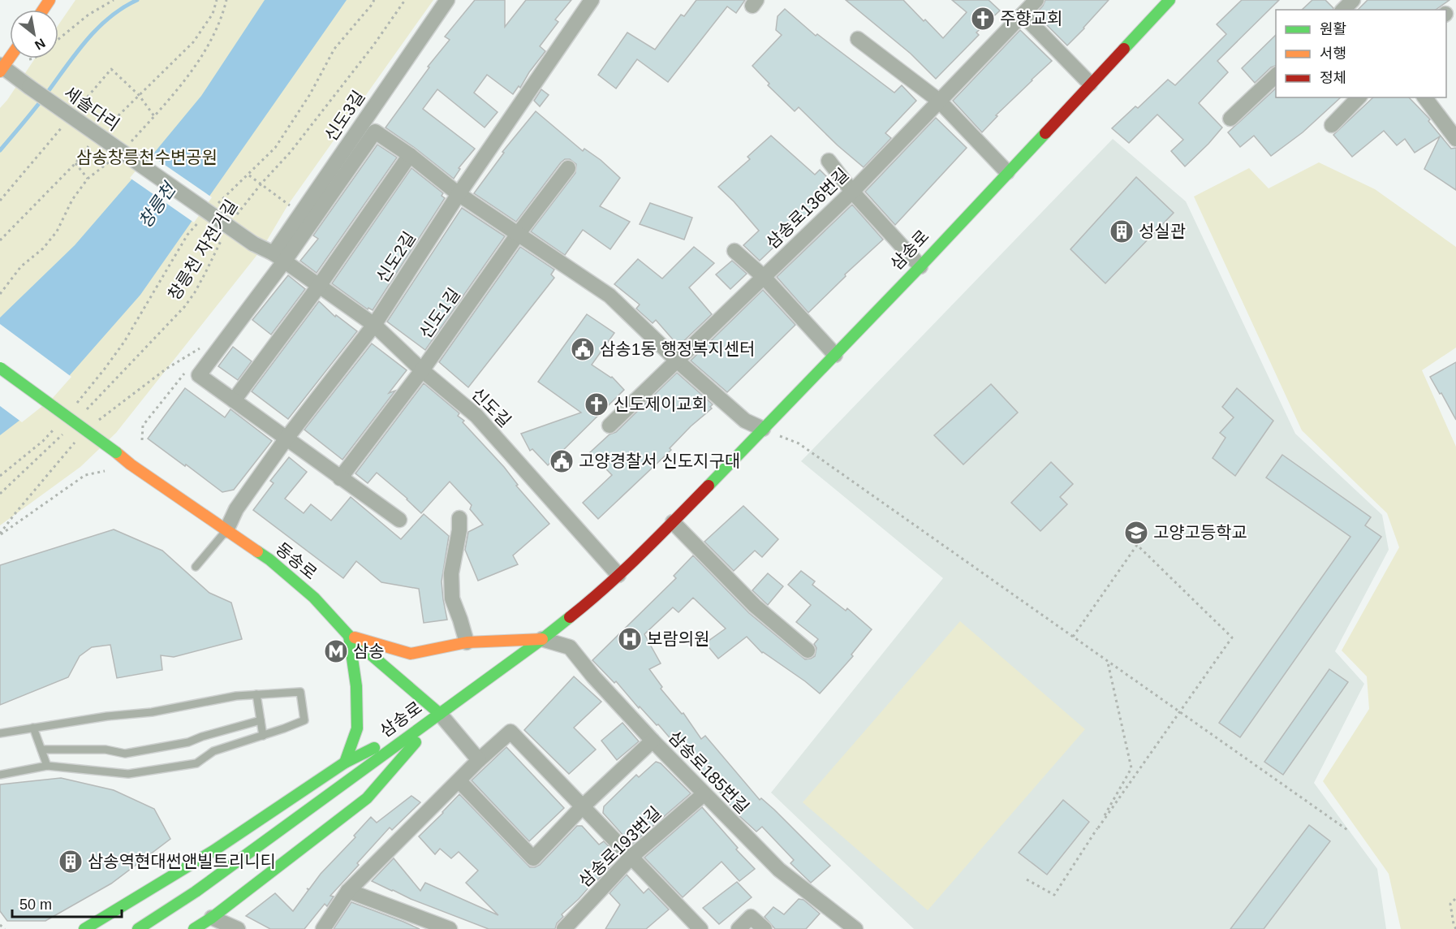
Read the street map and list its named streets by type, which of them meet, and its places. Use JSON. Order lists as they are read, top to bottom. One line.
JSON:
{"streets":{"main road":["삼송로","동송로"],"street":["세솔다리","신도3길","삼송로136번길","신도2길","신도1길","신도길","삼송로185번길","삼송로193번길"],"path":["창릉천 자전거길"]},"crossings":[["세솔다리","신도길"],["신도3길","신도길"],["삼송로","신도길"],["삼송로","동송로"],["삼송로","삼송로185번길"],["신도2길","신도길"],["신도2길","동송로"],["신도1길","신도길"],["삼송로185번길","삼송로193번길"]],"water":["창릉천"],"parks":["삼송창릉천수변공원"],"places":{"church":["주향교회","신도제이교회"],"building":["성실관","삼송역현대썬앤빌트리니티"],"public building":["삼송1동 행정복지센터","고양경찰서 신도지구대"],"school or university":["고양고등학교"],"hospital":["보람의원"],"metro station":["삼송"]},"legend":["원활","서행","정체"],"scale_bar":"50 m","north":"bottom right"}
